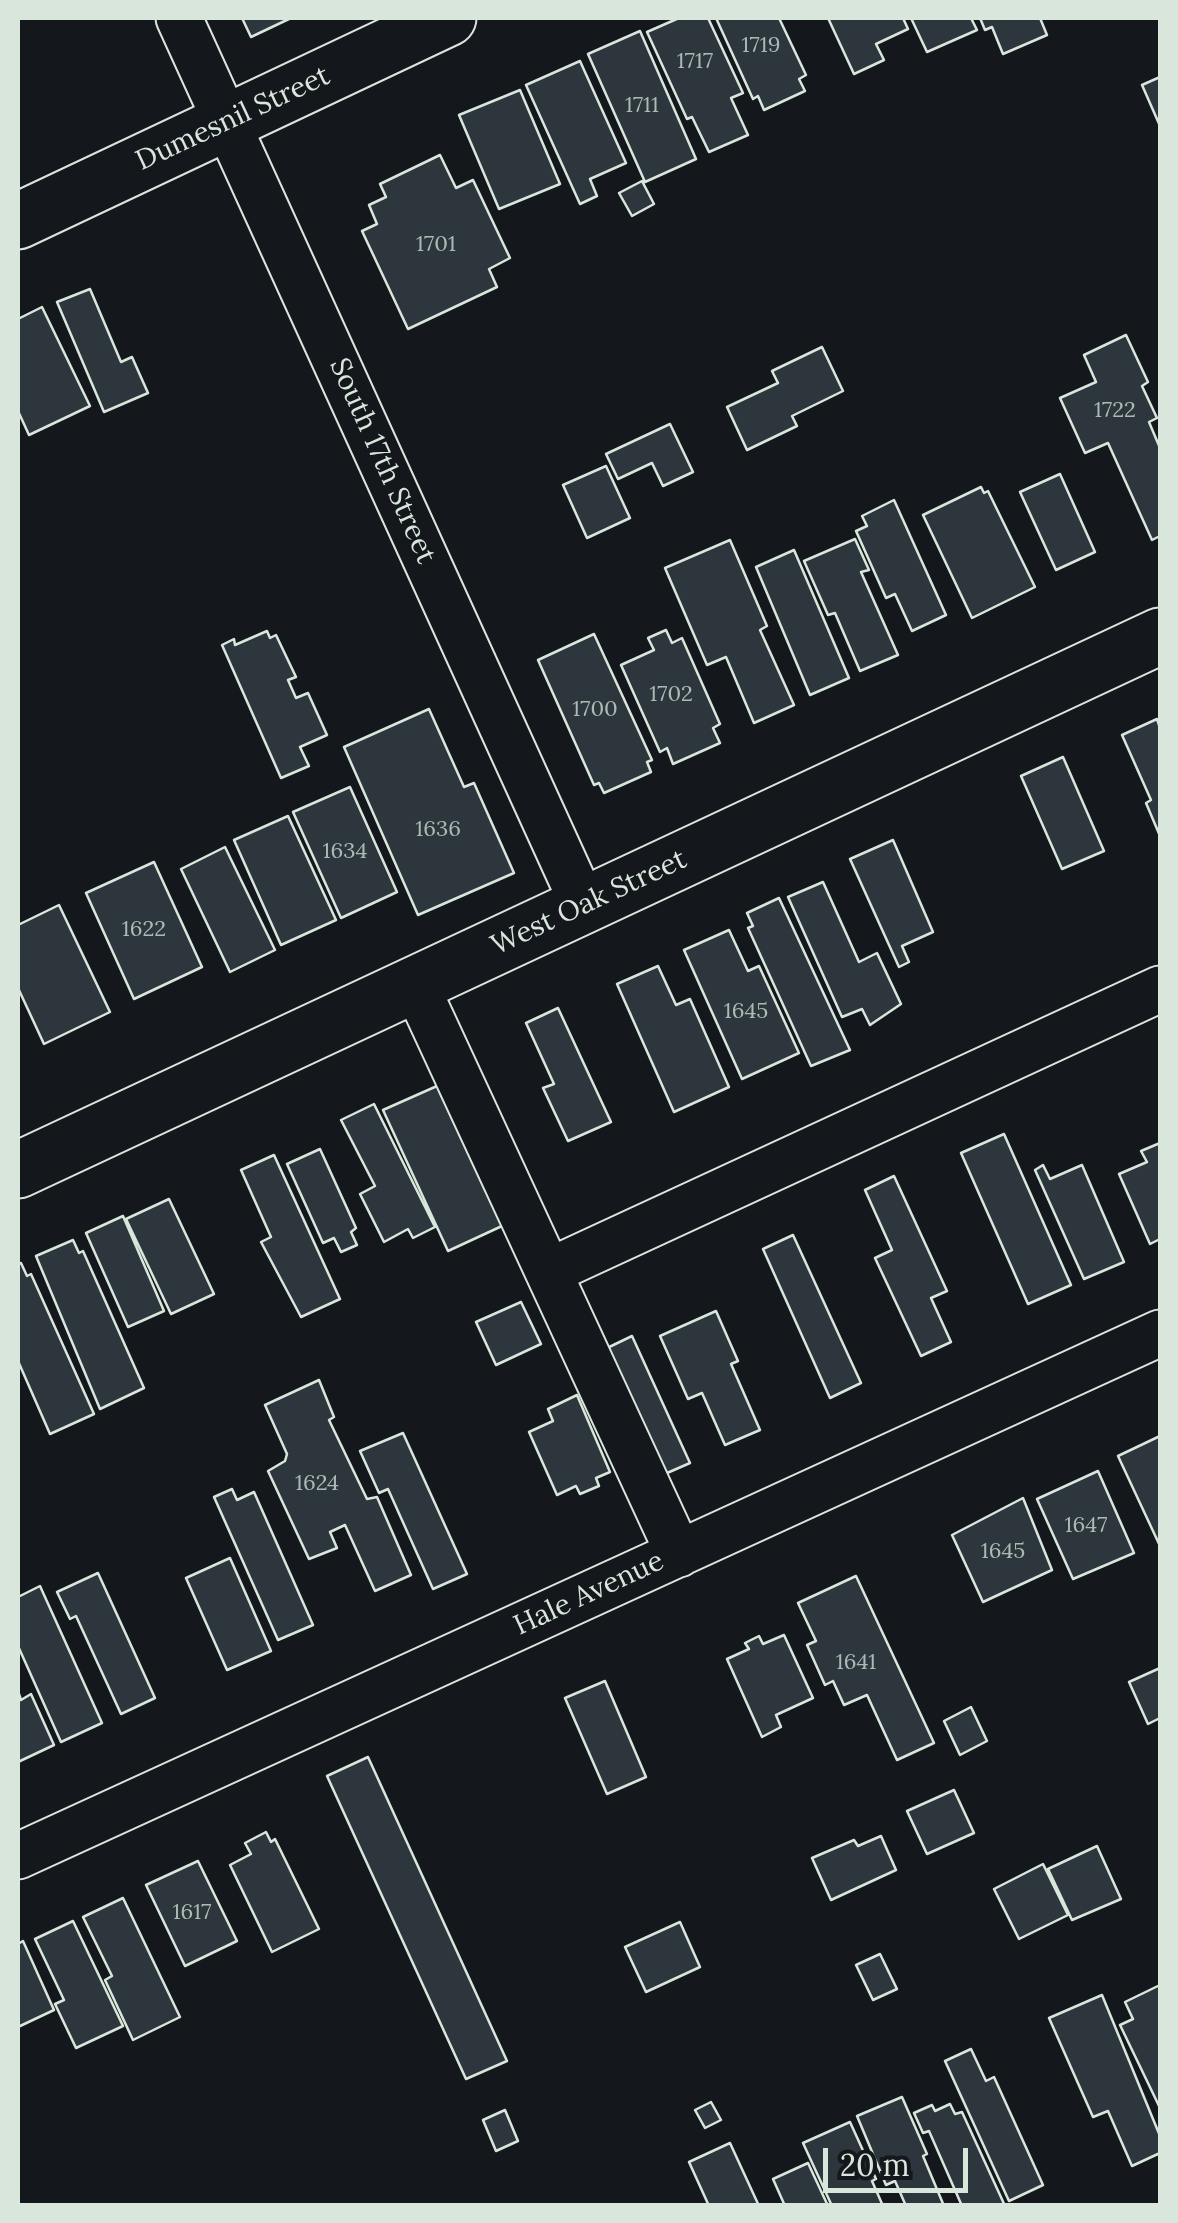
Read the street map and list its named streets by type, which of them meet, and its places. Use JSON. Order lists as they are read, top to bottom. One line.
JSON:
{"streets":{"main road":["Dumesnil Street","West Oak Street"],"street":["South 17th Street","Hale Avenue"]},"crossings":[["Dumesnil Street","South 17th Street"],["South 17th Street","West Oak Street"]],"house_numbers":["1719","1717","1711","1701","1722","1702","1700","1636","1634","1622","1645","1624","1647","1645","1641","1617"],"scale_bar":"20 m"}
